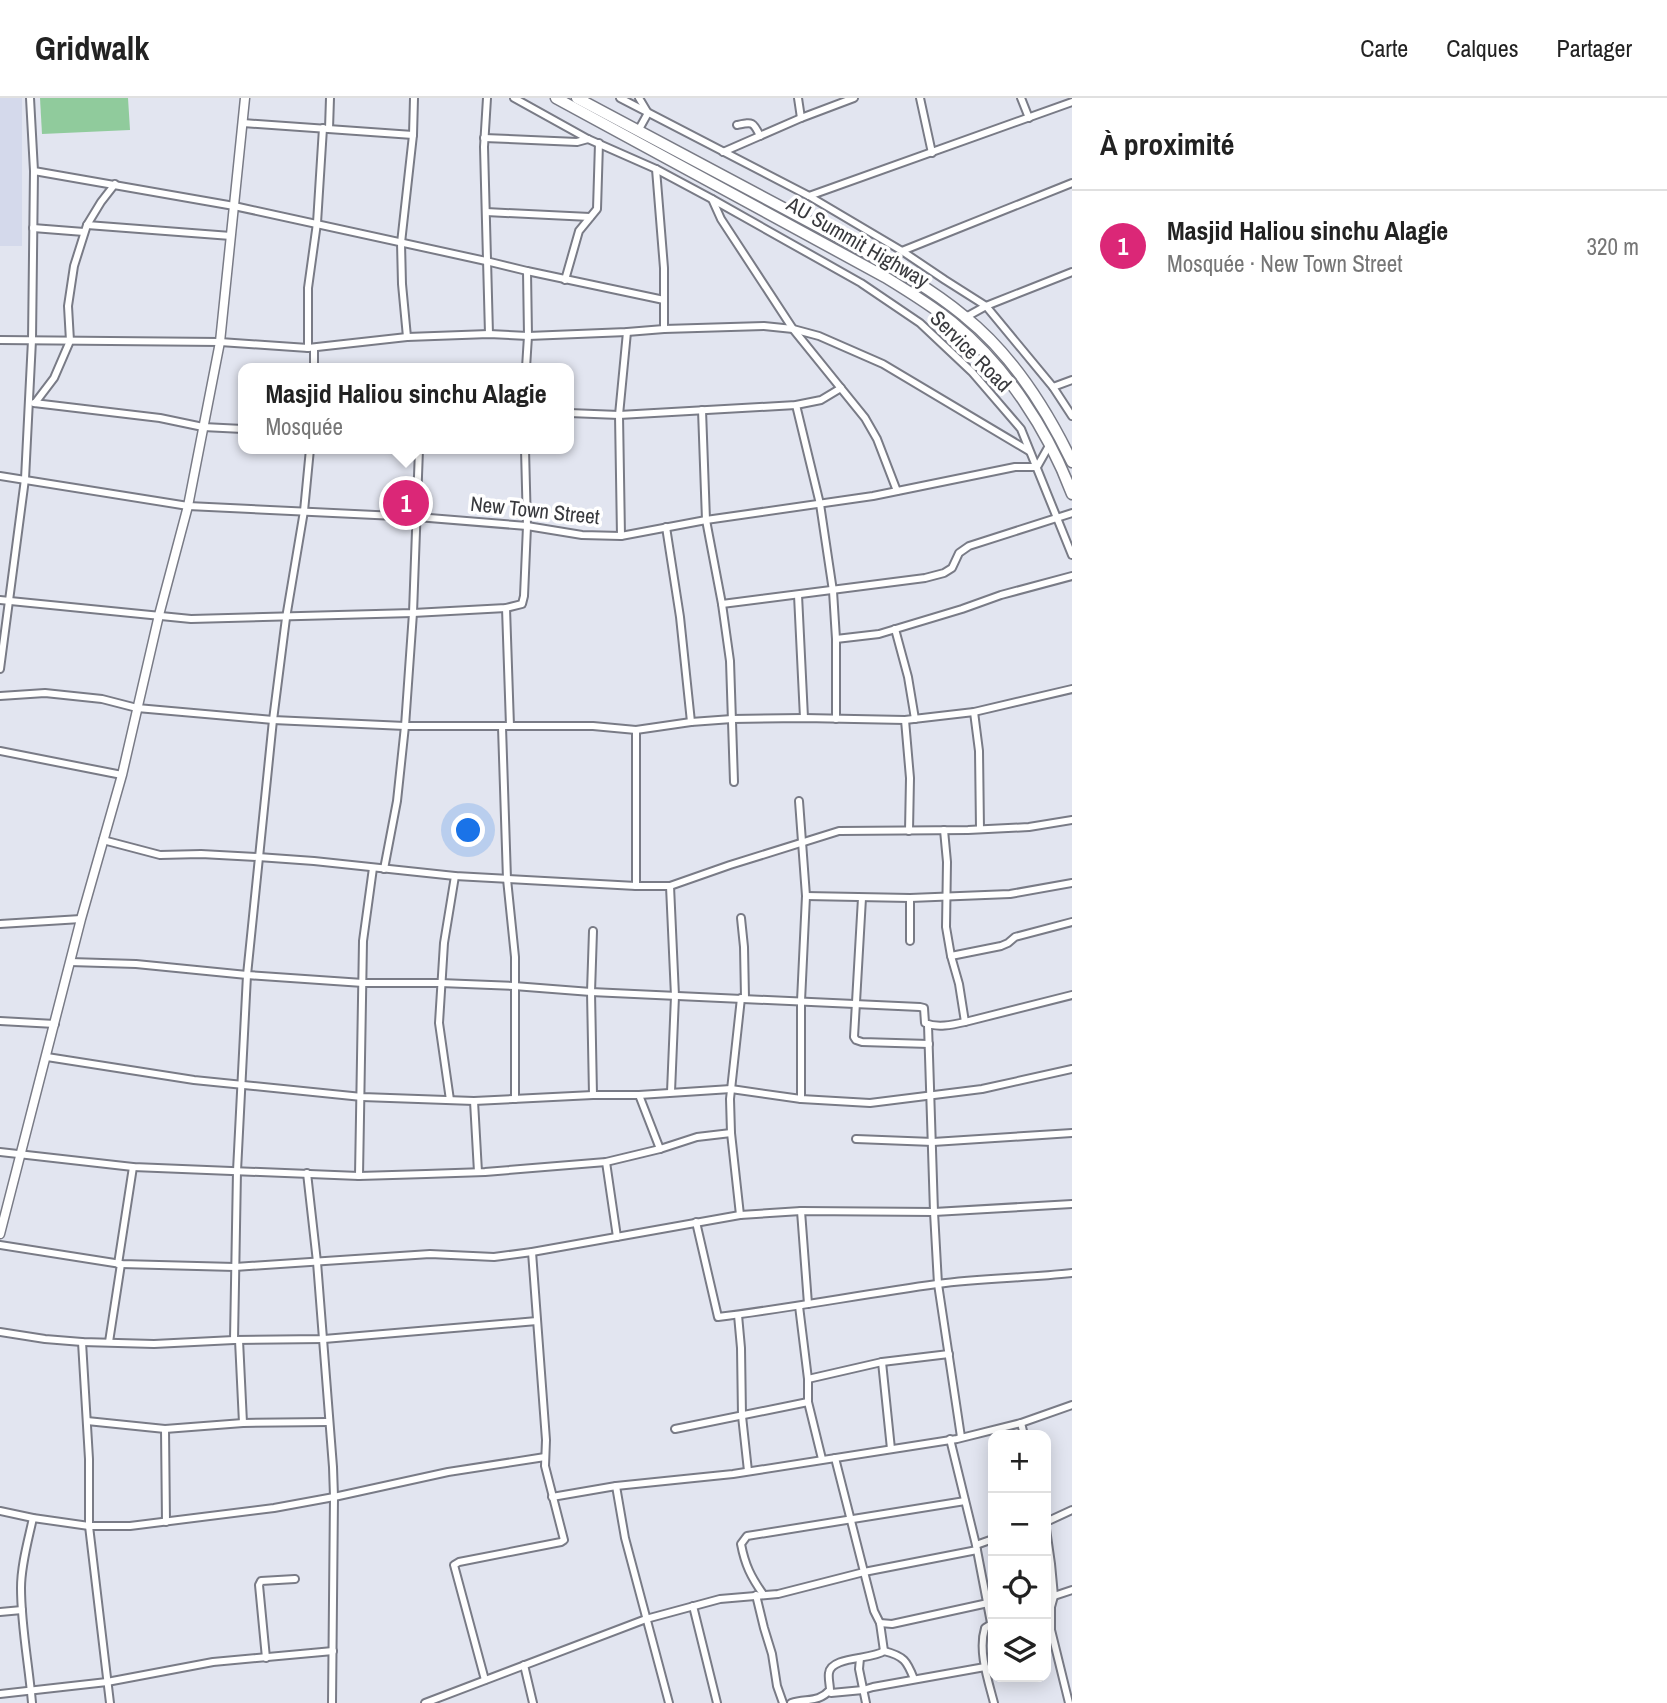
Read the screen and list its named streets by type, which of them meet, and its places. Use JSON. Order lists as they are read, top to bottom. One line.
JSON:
{"streets":{"main road":["AU Summit Highway"],"street":["Service Road","New Town Street"]},"crossings":[["Service Road","New Town Street"]],"page":{"header":"Gridwalk","nav":["Carte","Calques","Partager"],"heading":"À proximité","list":[{"mark":"1","name":"Masjid Haliou sinchu Alagie","note":"Mosquée · New Town Street","value":"320 m"}],"popup":["Masjid Haliou sinchu Alagie","Mosquée"],"pins":"1","map_buttons":["+","−"]}}
